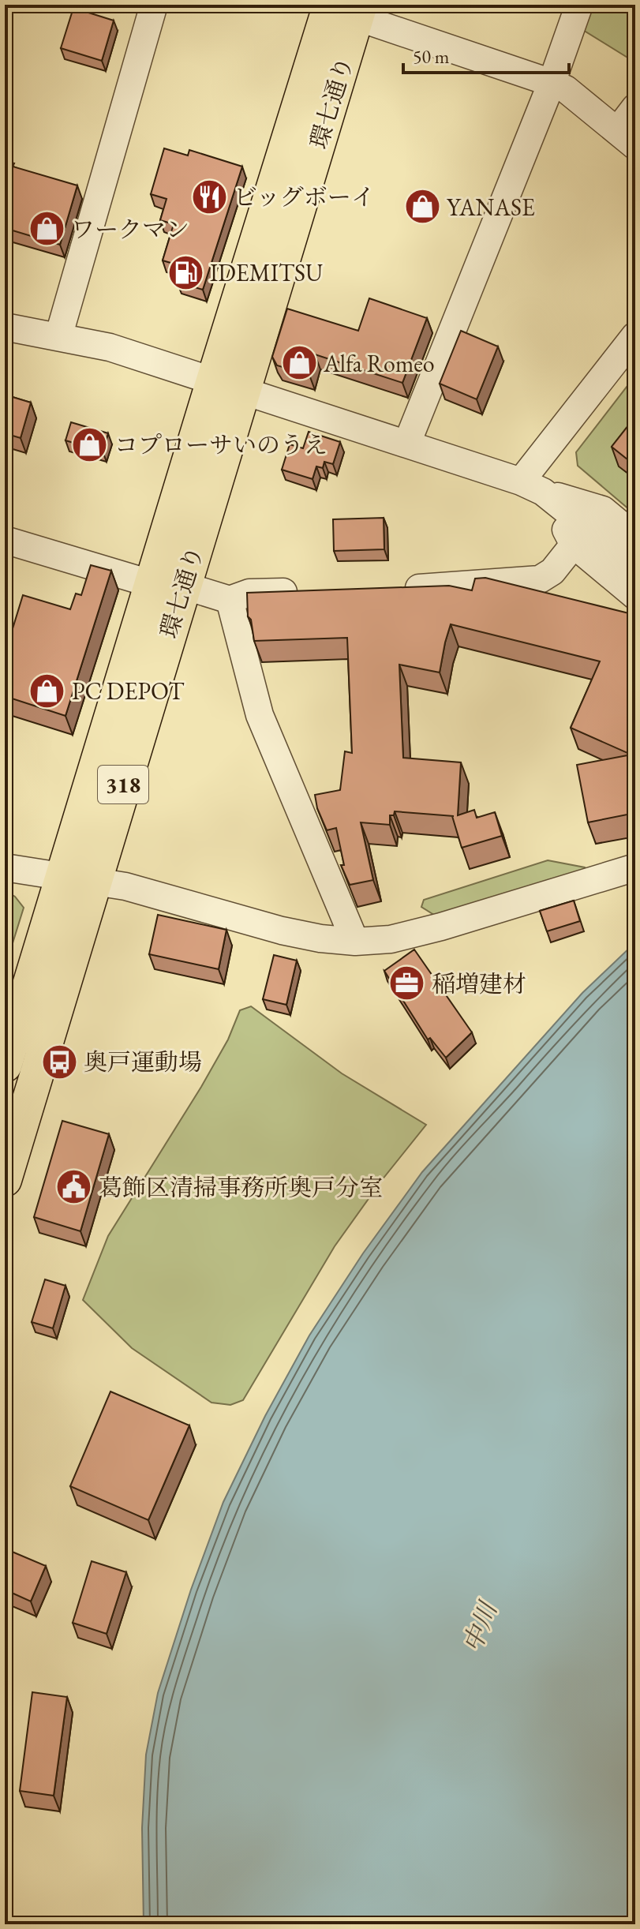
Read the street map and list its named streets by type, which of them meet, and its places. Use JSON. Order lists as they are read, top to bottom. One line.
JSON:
{"streets":{"main road":["環七通り","318"]},"water":["中川"],"places":{"restaurant":["ビッグボーイ"],"shop":["YANASE","ワークマン","Alfa Romeo","コプローサいのうえ","PC DEPOT"],"fuel station":["IDEMITSU"],"office":["稲増建材"],"bus stop":["奥戸運動場"],"public building":["葛飾区清掃事務所奥戸分室"]},"scale_bar":"50 m"}
